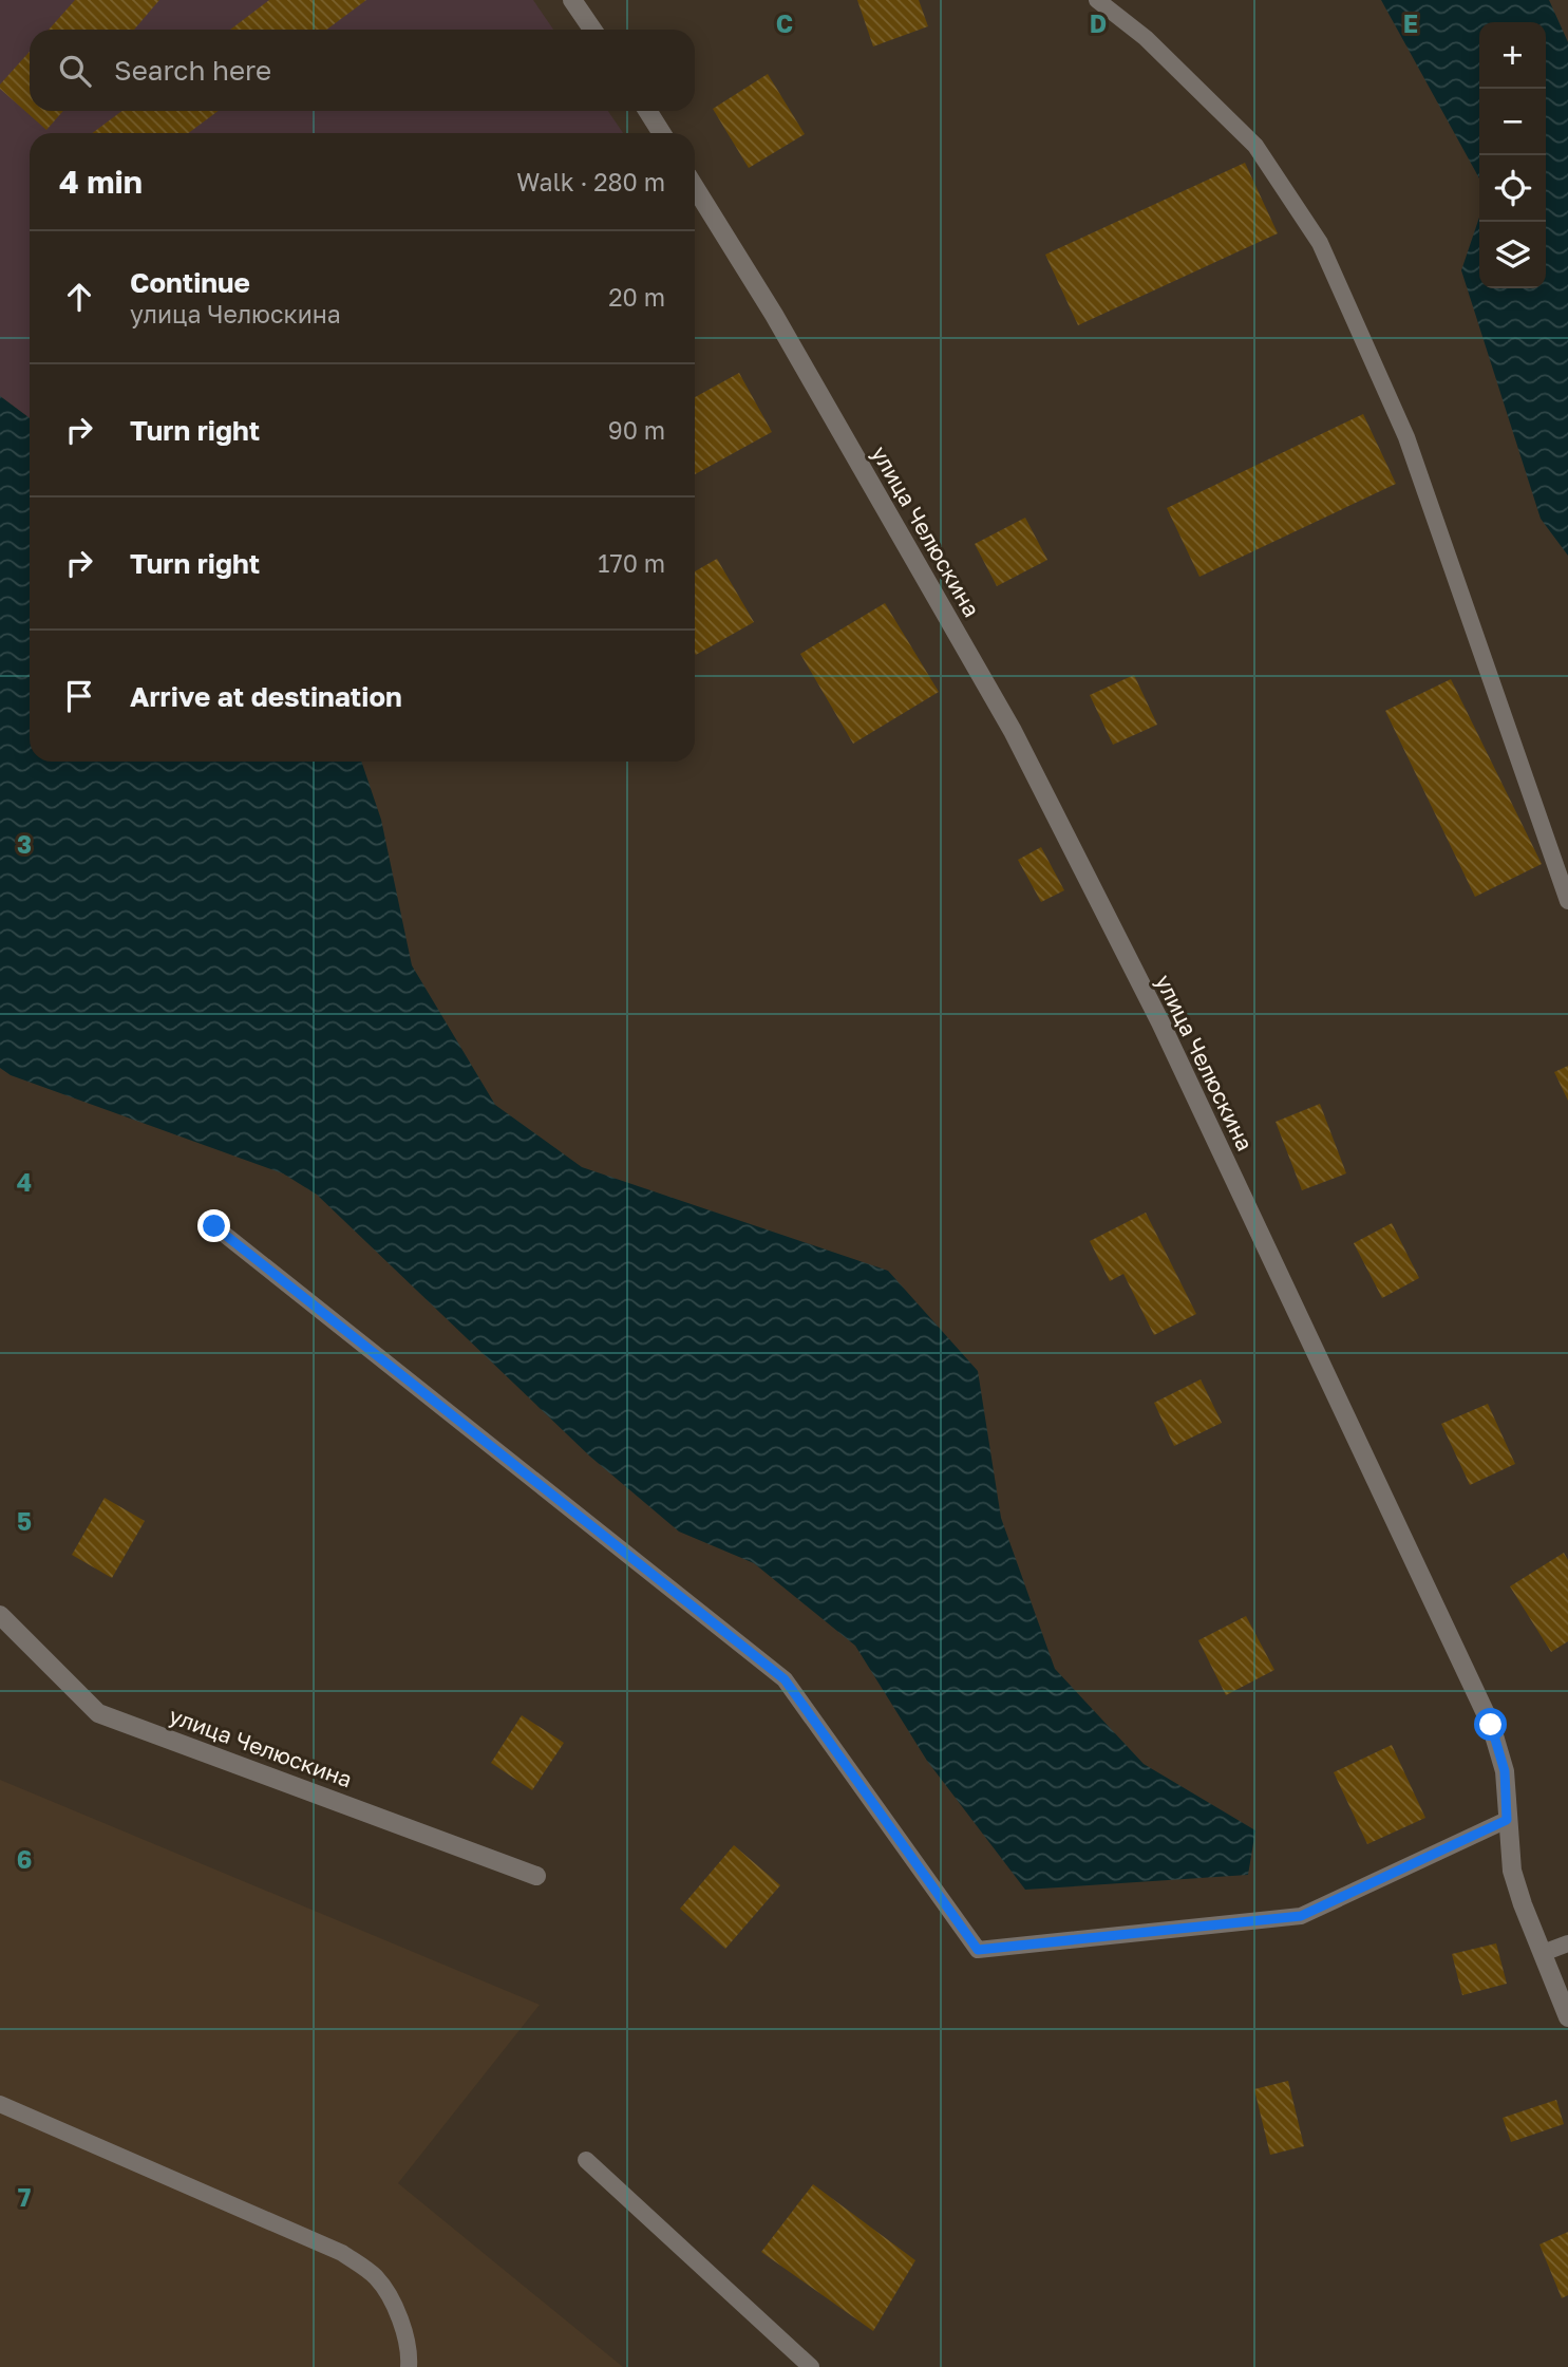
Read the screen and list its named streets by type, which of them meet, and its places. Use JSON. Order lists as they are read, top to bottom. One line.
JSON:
{"streets":{"street":["улица Челюскина"]},"page":{"map_buttons":["+","−"],"search":"Search here","heading":["4 min","Walk · 280 m"],"list":[["Continue","улица Челюскина","20 m"],["Turn right","90 m"],["Turn right","170 m"],"Arrive at destination"]},"grid":{"columns":["C","D","E"],"rows":["3","4","5","6","7"]}}
